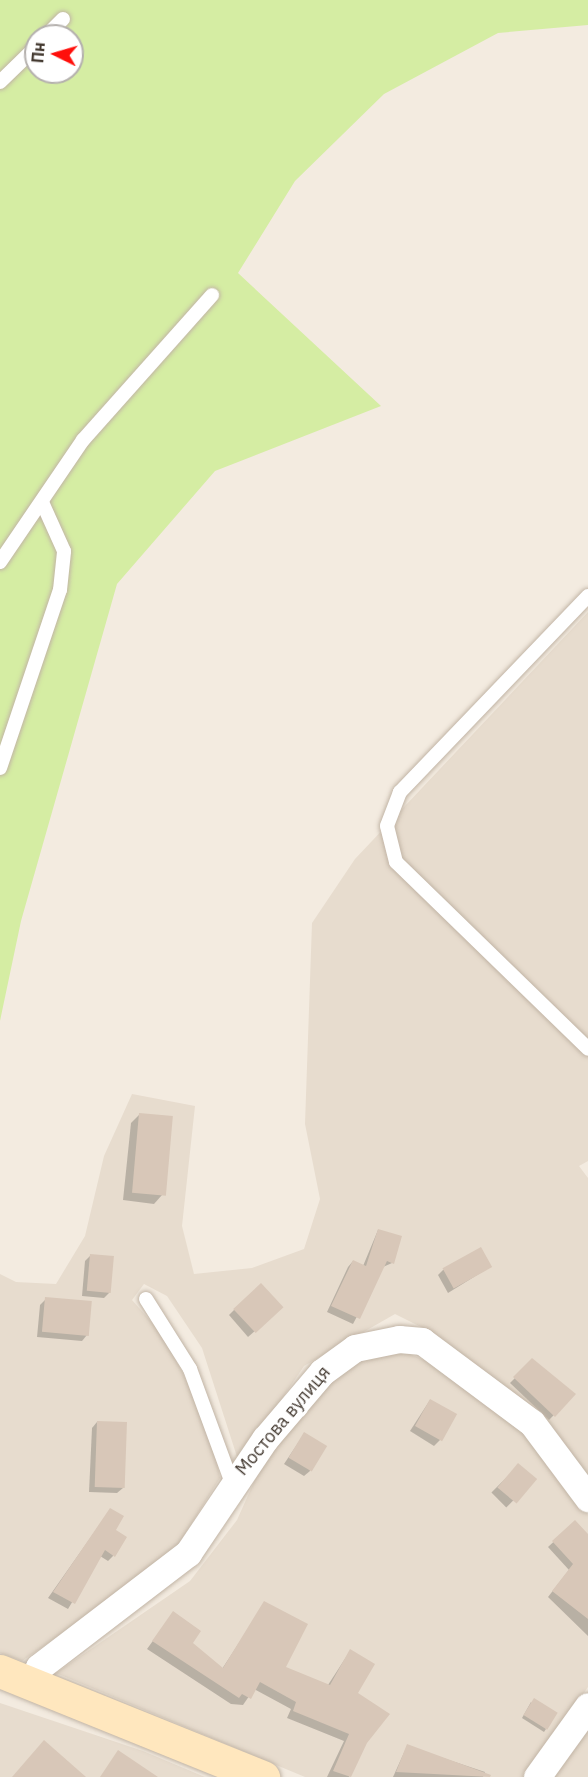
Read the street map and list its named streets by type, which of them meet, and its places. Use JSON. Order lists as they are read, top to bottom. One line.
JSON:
{"streets":{"street":["Мостова вулиця"]},"north":"left"}
